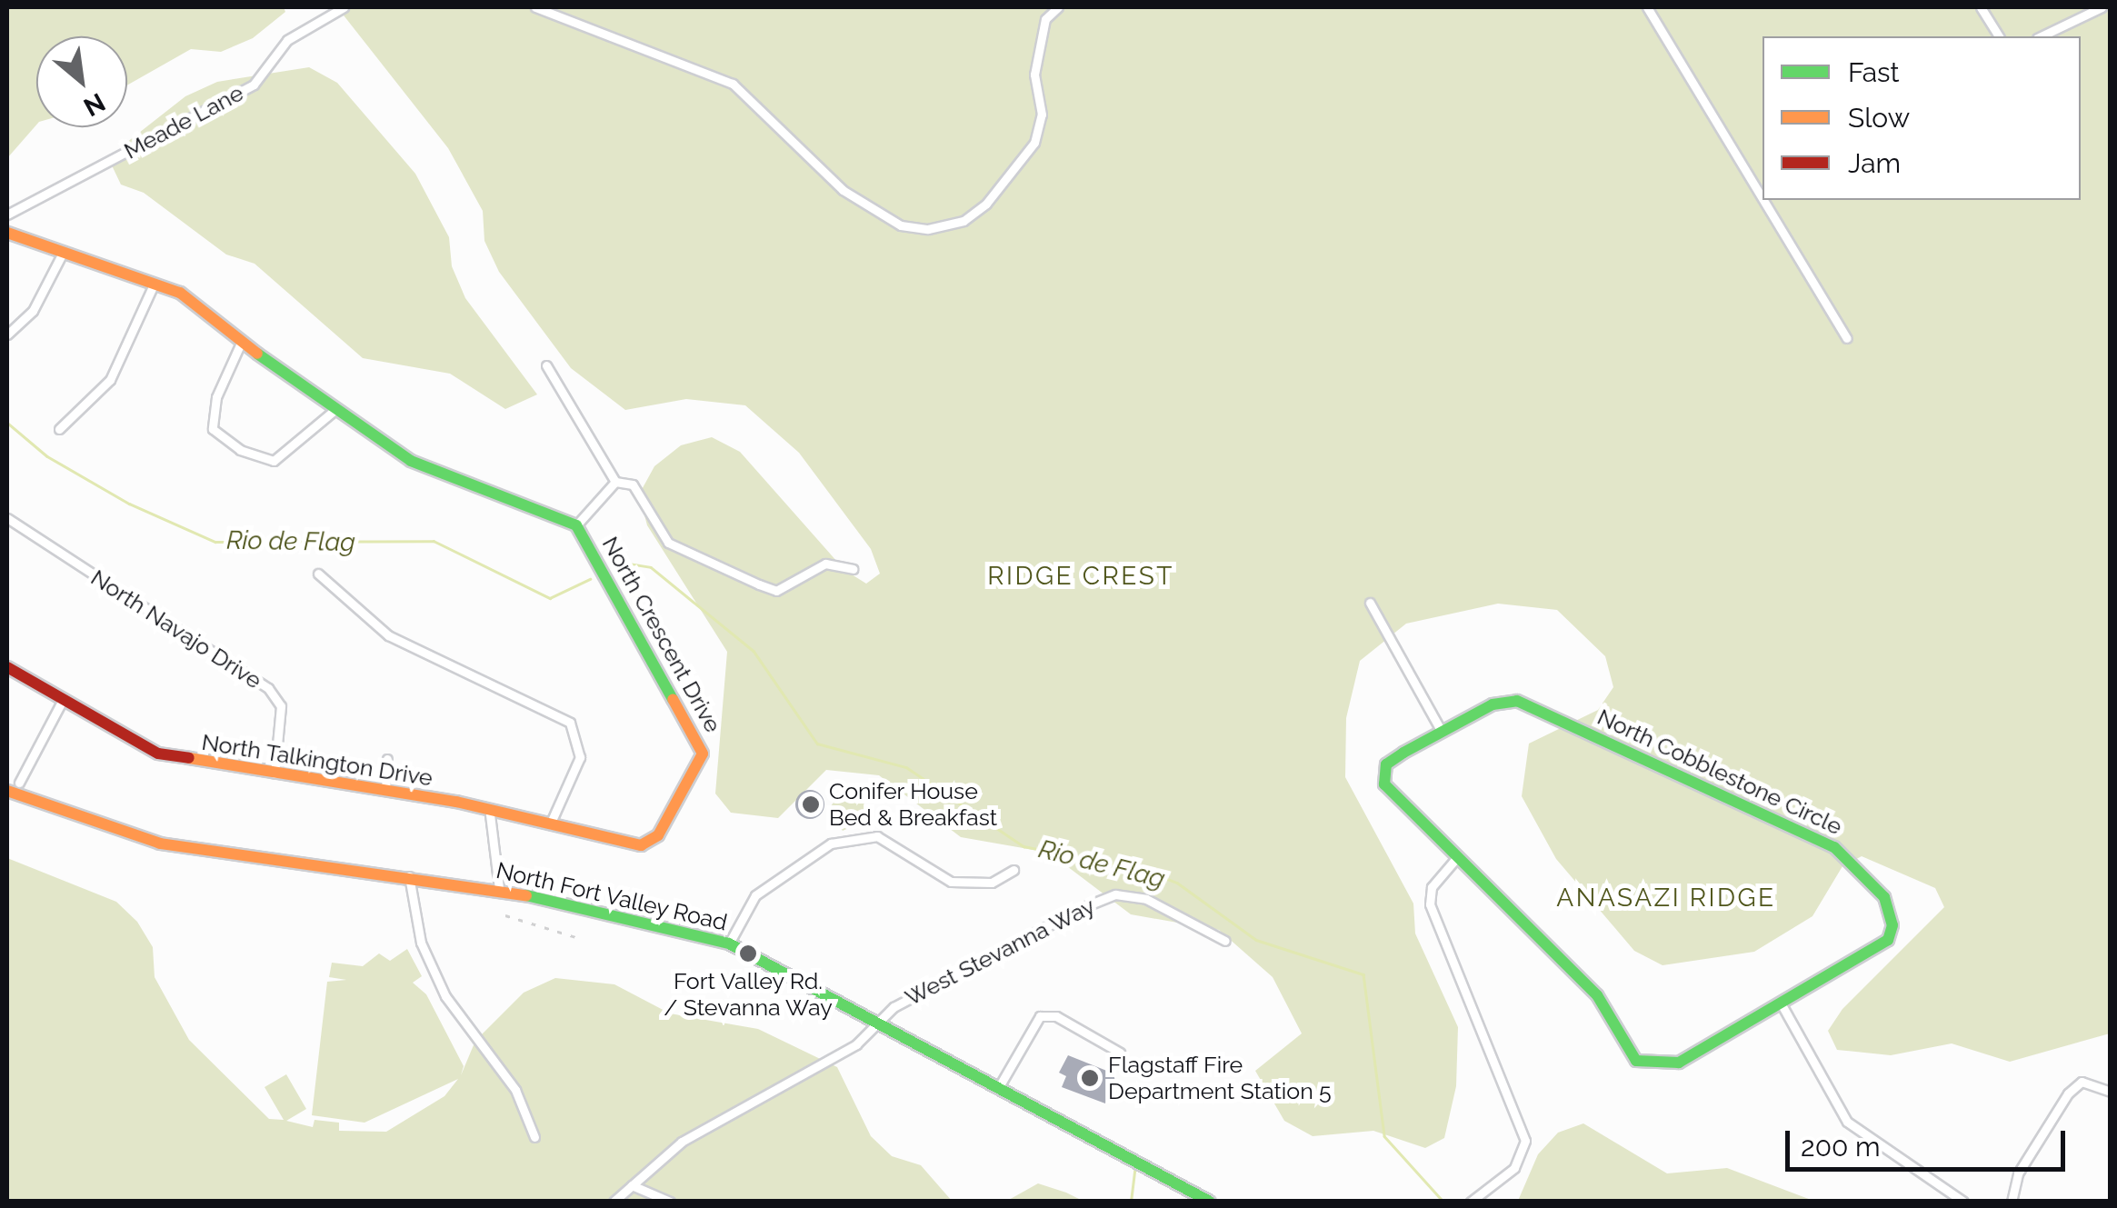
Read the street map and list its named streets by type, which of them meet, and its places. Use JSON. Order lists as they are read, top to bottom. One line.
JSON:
{"streets":{"street":["Meade Lane","North Navajo Drive","North Crescent Drive","North Talkington Drive","North Cobblestone Circle","North Fort Valley Road","West Stevanna Way"]},"crossings":[["North Navajo Drive","North Talkington Drive"],["North Crescent Drive","North Talkington Drive"],["North Fort Valley Road","West Stevanna Way"]],"districts":["RIDGE CREST","ANASAZI RIDGE"],"water":["Rio de Flag"],"places":["Conifer House Bed & Breakfast","Fort Valley Rd. / Stevanna Way","Flagstaff Fire Department Station 5"],"legend":["Fast","Slow","Jam"],"scale_bar":"200 m","north":"bottom right"}
